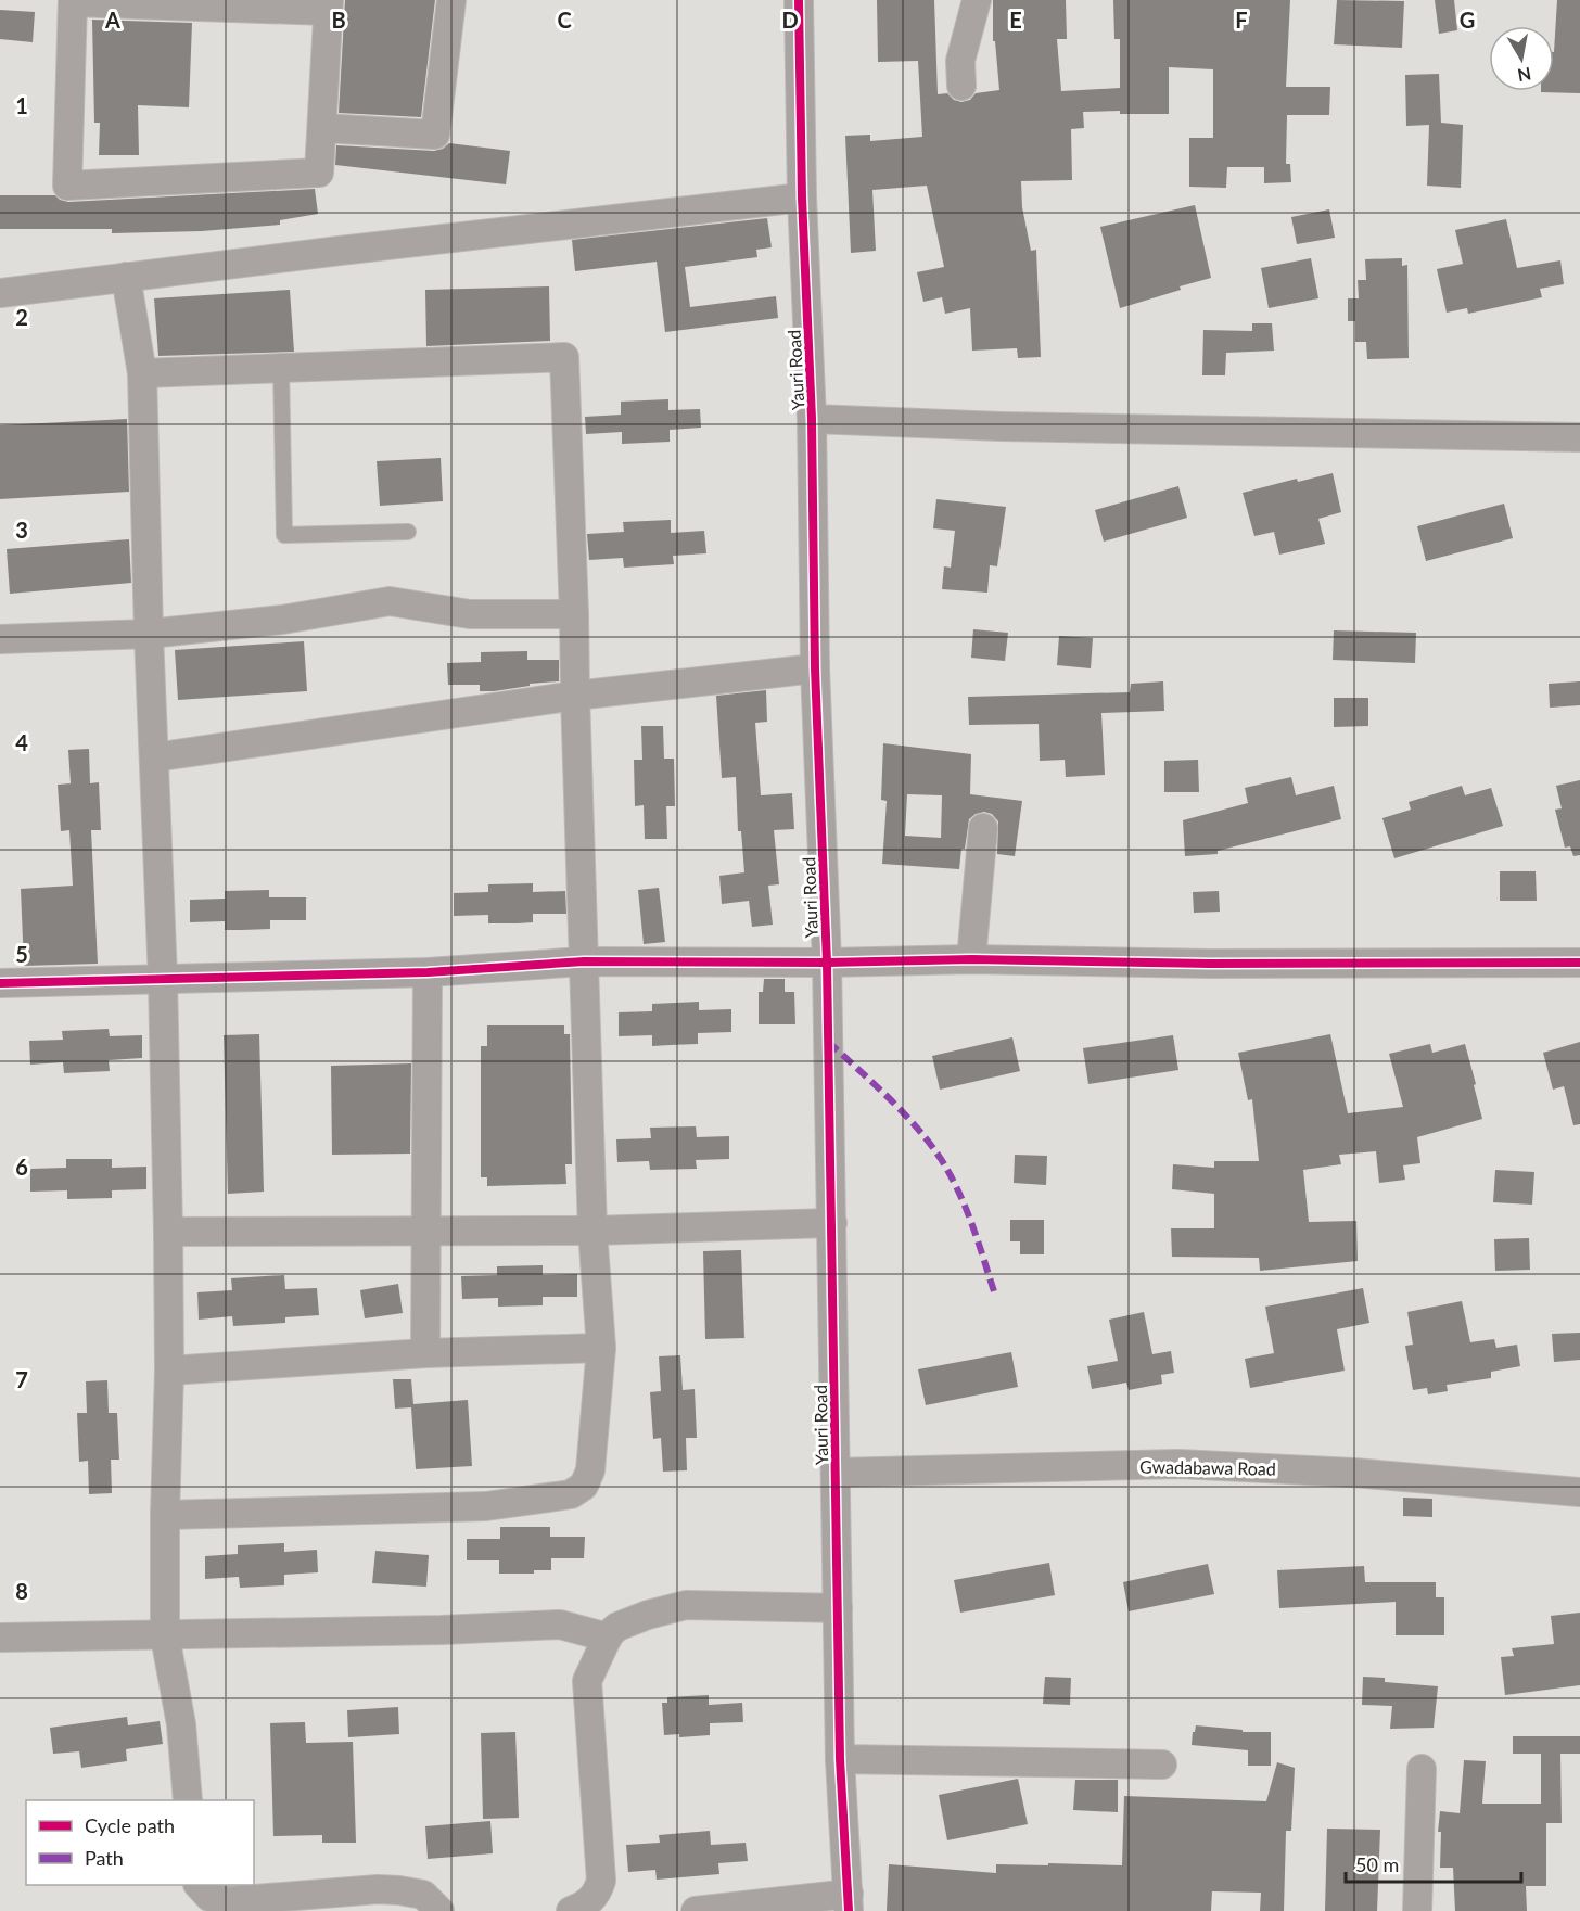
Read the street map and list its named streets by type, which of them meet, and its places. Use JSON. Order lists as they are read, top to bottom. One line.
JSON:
{"streets":{"street":["Yauri Road","Gwadabawa Road"]},"crossings":[["Yauri Road","Gwadabawa Road"]],"legend":["Cycle path","Path"],"scale_bar":"50 m","north":"bottom","grid":{"columns":["A","B","C","D","E","F","G"],"rows":["1","2","3","4","5","6","7","8"]}}
